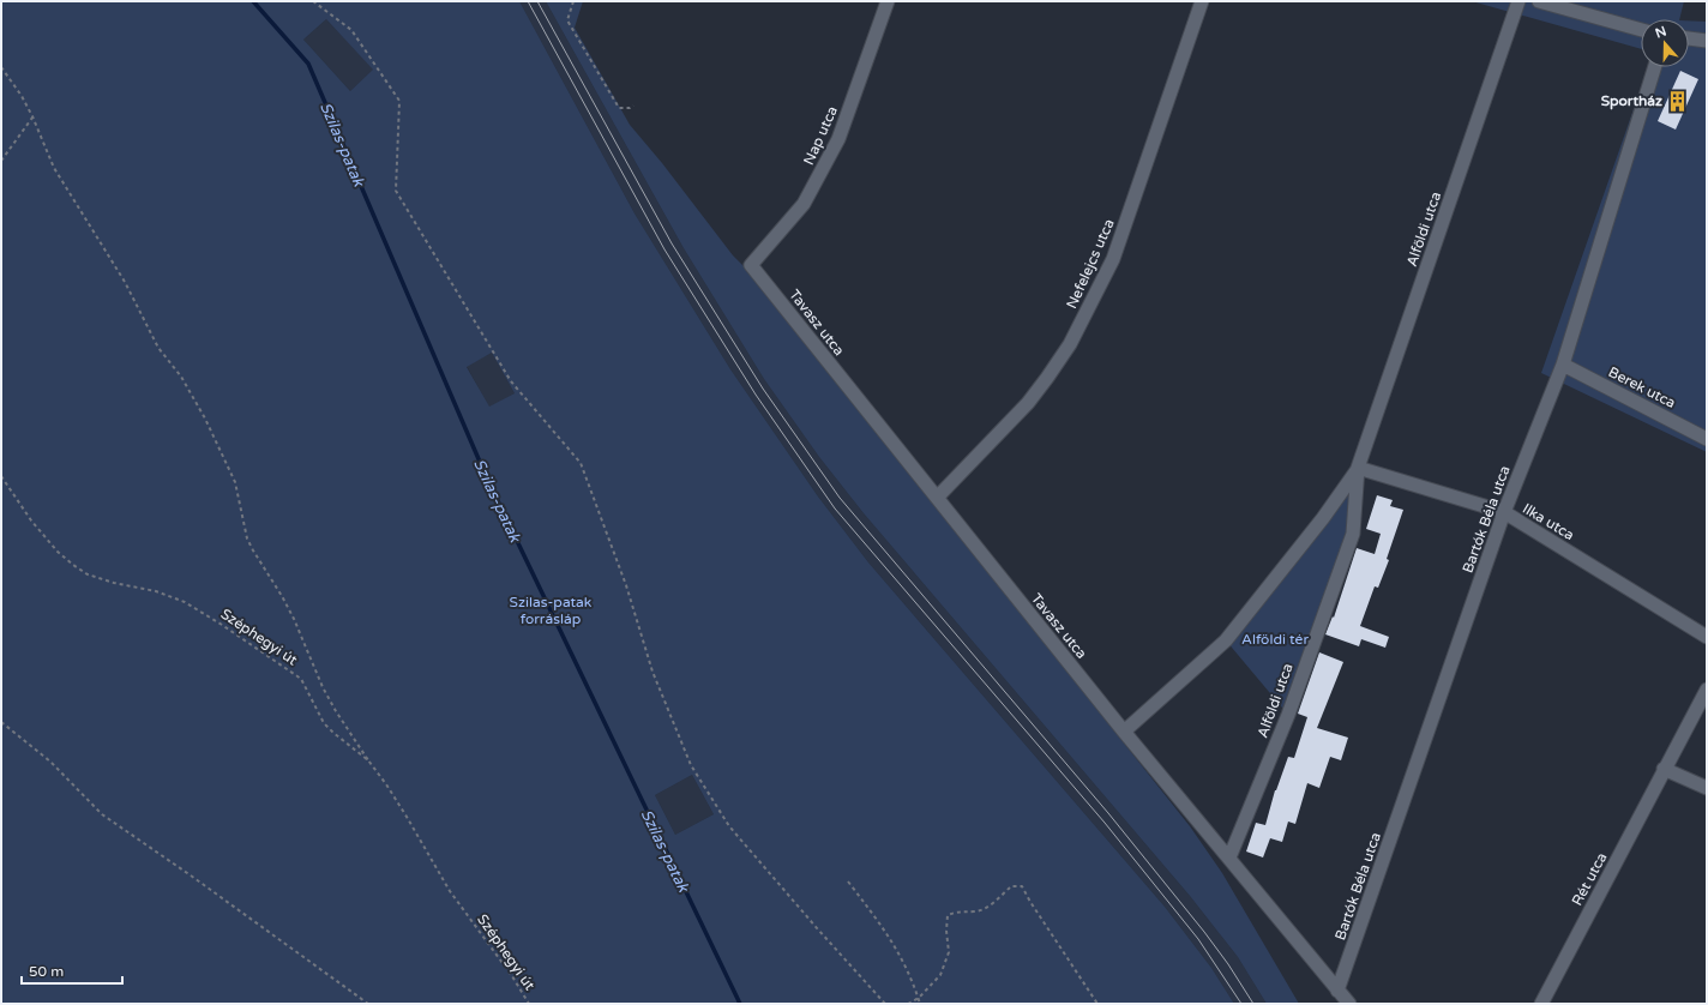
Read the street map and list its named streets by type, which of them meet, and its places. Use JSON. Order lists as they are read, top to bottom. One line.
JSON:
{"streets":{"street":["Nap utca","Alföldi utca","Nefelejcs utca","Tavasz utca","Berek utca","Bartók Béla utca","Ilka utca","Rét utca"],"path":["Széphegyi út"]},"crossings":[["Nap utca","Tavasz utca"],["Alföldi utca","Tavasz utca"],["Alföldi utca","Ilka utca"],["Nefelejcs utca","Tavasz utca"],["Tavasz utca","Bartók Béla utca"],["Berek utca","Bartók Béla utca"],["Bartók Béla utca","Ilka utca"]],"water":["Szilas-patak"],"parks":["Szilas-patak forrásláp","Alföldi tér"],"places":{"building":["Sportház"]},"scale_bar":"50 m","north":"top"}
